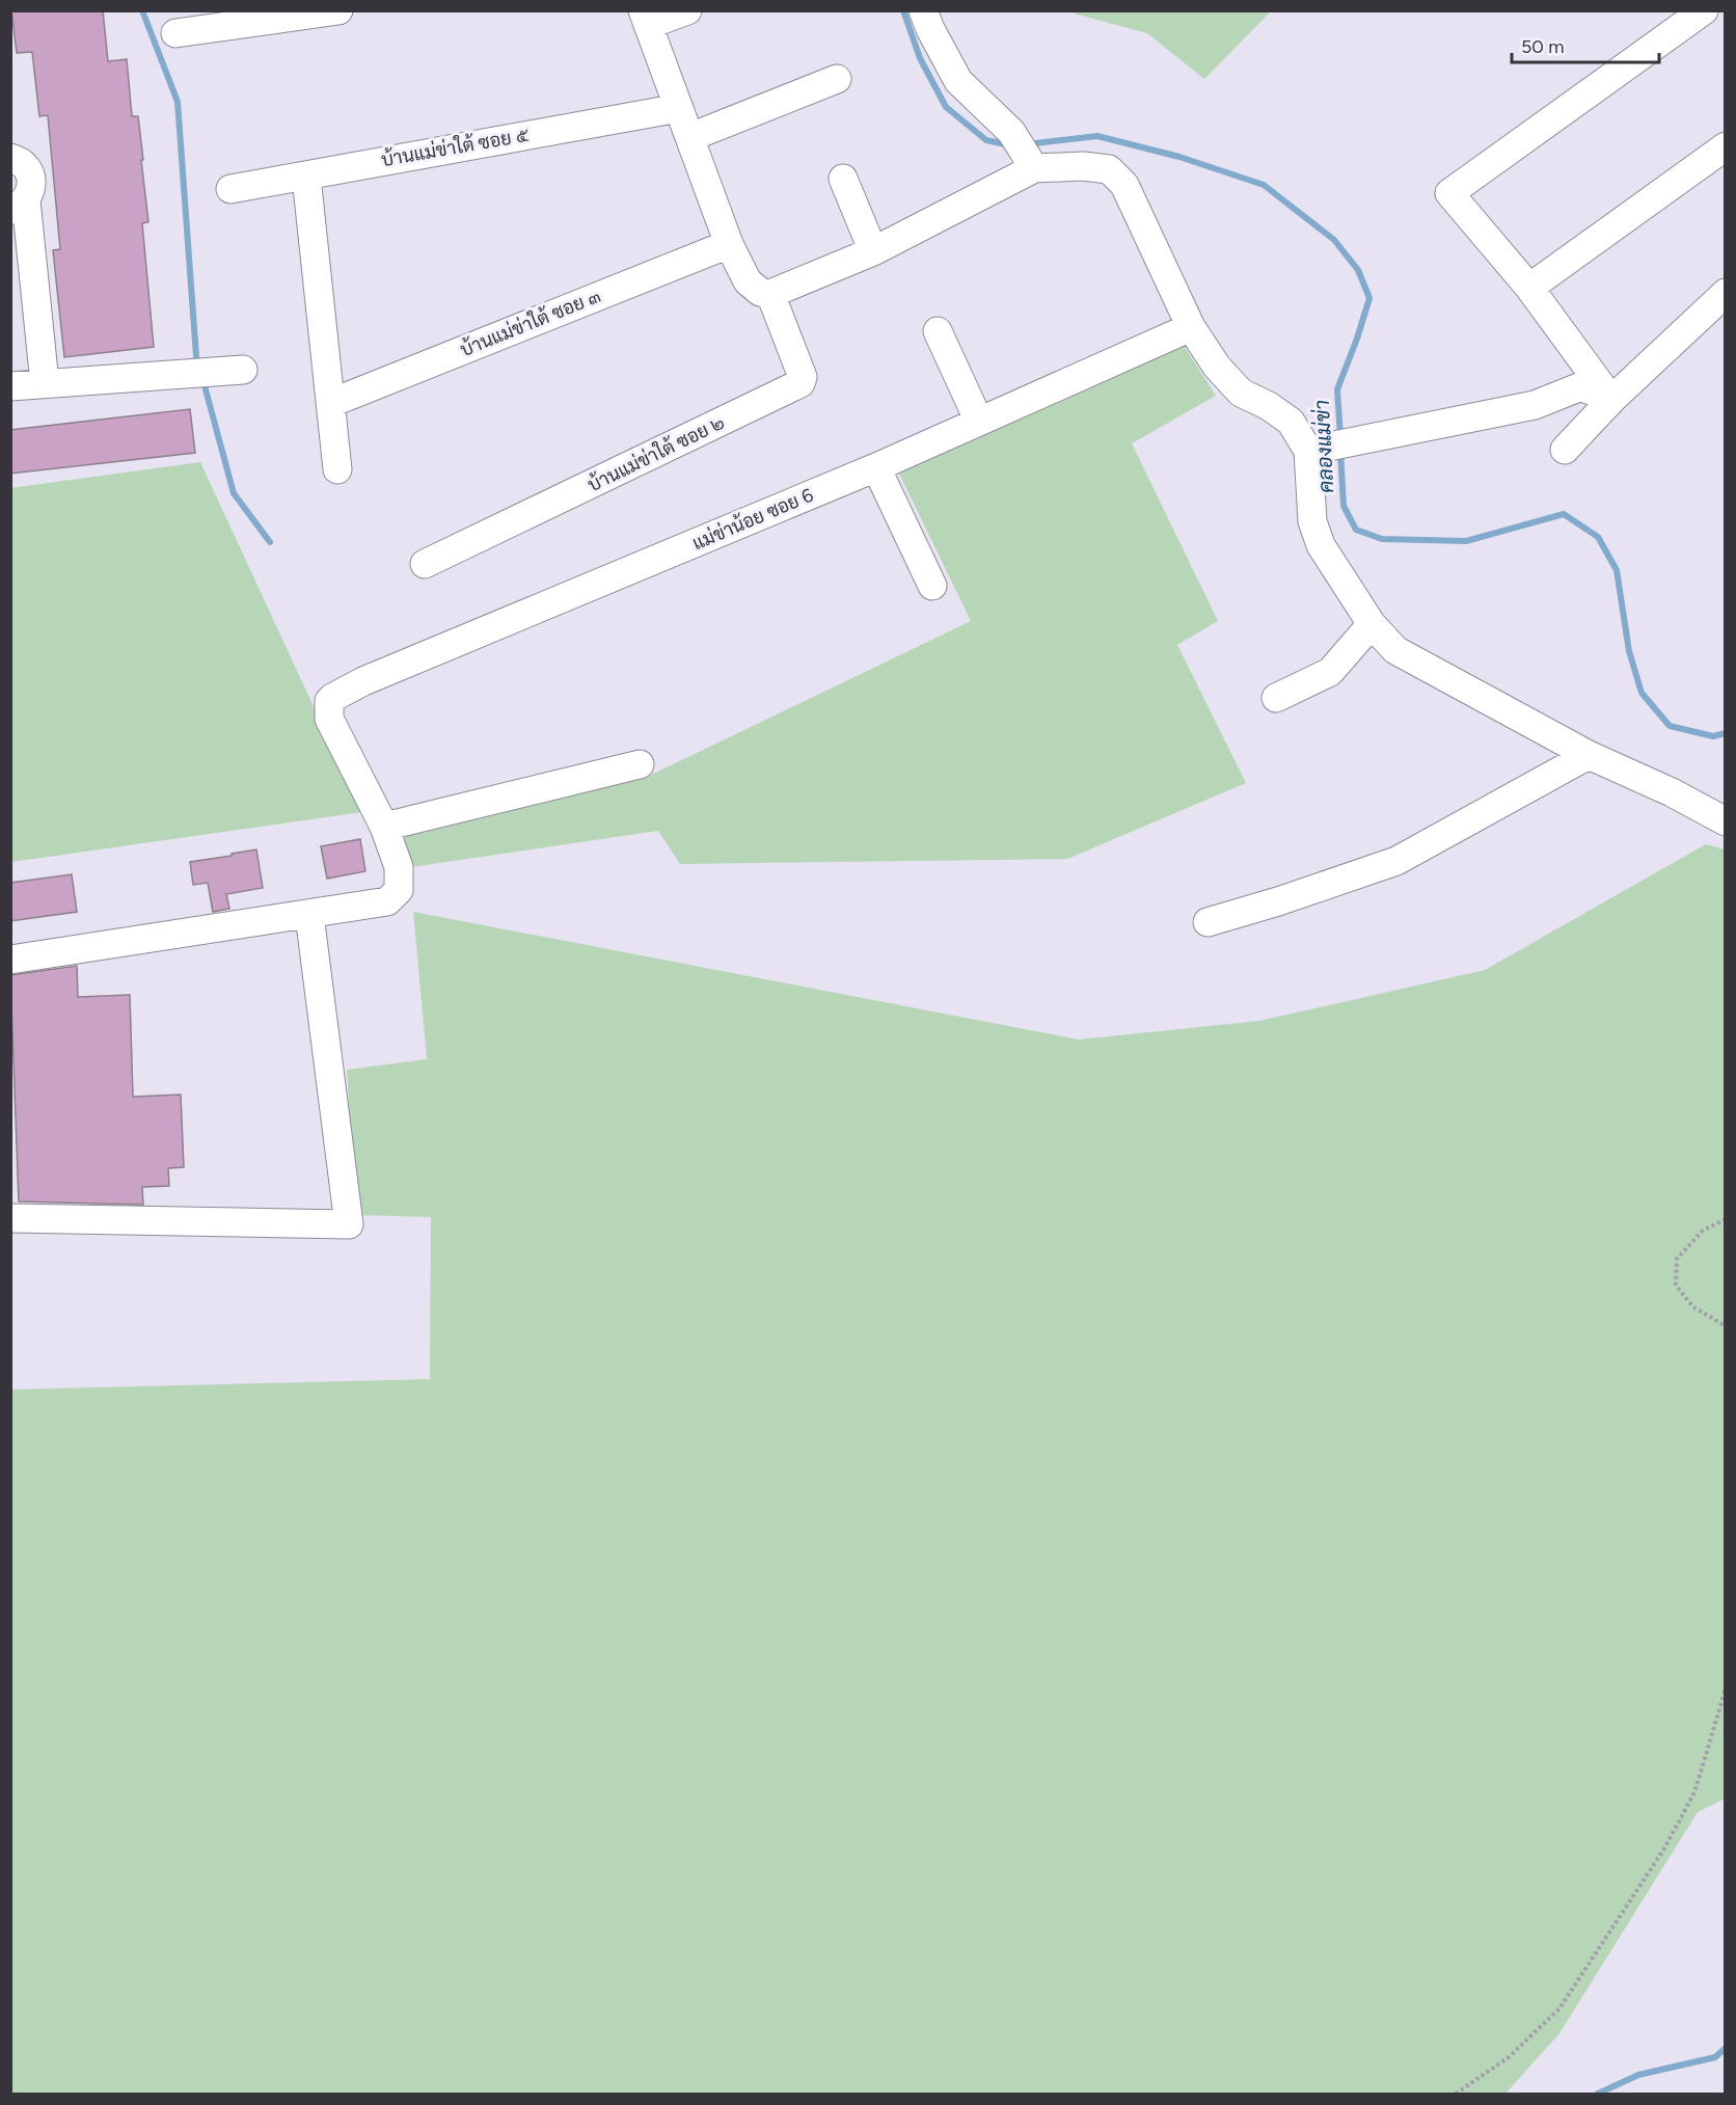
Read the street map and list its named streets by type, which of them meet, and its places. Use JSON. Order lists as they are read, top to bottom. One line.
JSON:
{"streets":{"street":["บ้านแม่ข่าใต้ ซอย ๕","บ้านแม่ข่าใต้ ซอย ๓","บ้านแม่ข่าใต้ ซอย ๒","แม่ข่าน้อย ซอย 6"]},"water":["คลองแม่ข่า"],"scale_bar":"50 m"}
